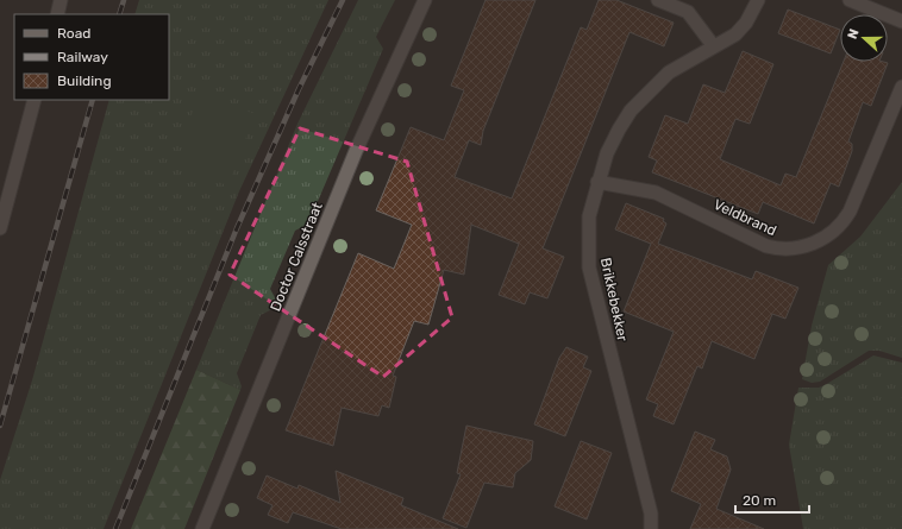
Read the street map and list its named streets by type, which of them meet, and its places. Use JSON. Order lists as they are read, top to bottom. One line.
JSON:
{"streets":{"street":["Veldbrand","Doctor Calsstraat","Brikkebekker"]},"crossings":[["Veldbrand","Brikkebekker"]],"legend":["Road","Railway","Building"],"scale_bar":"20 m","north":"left"}
